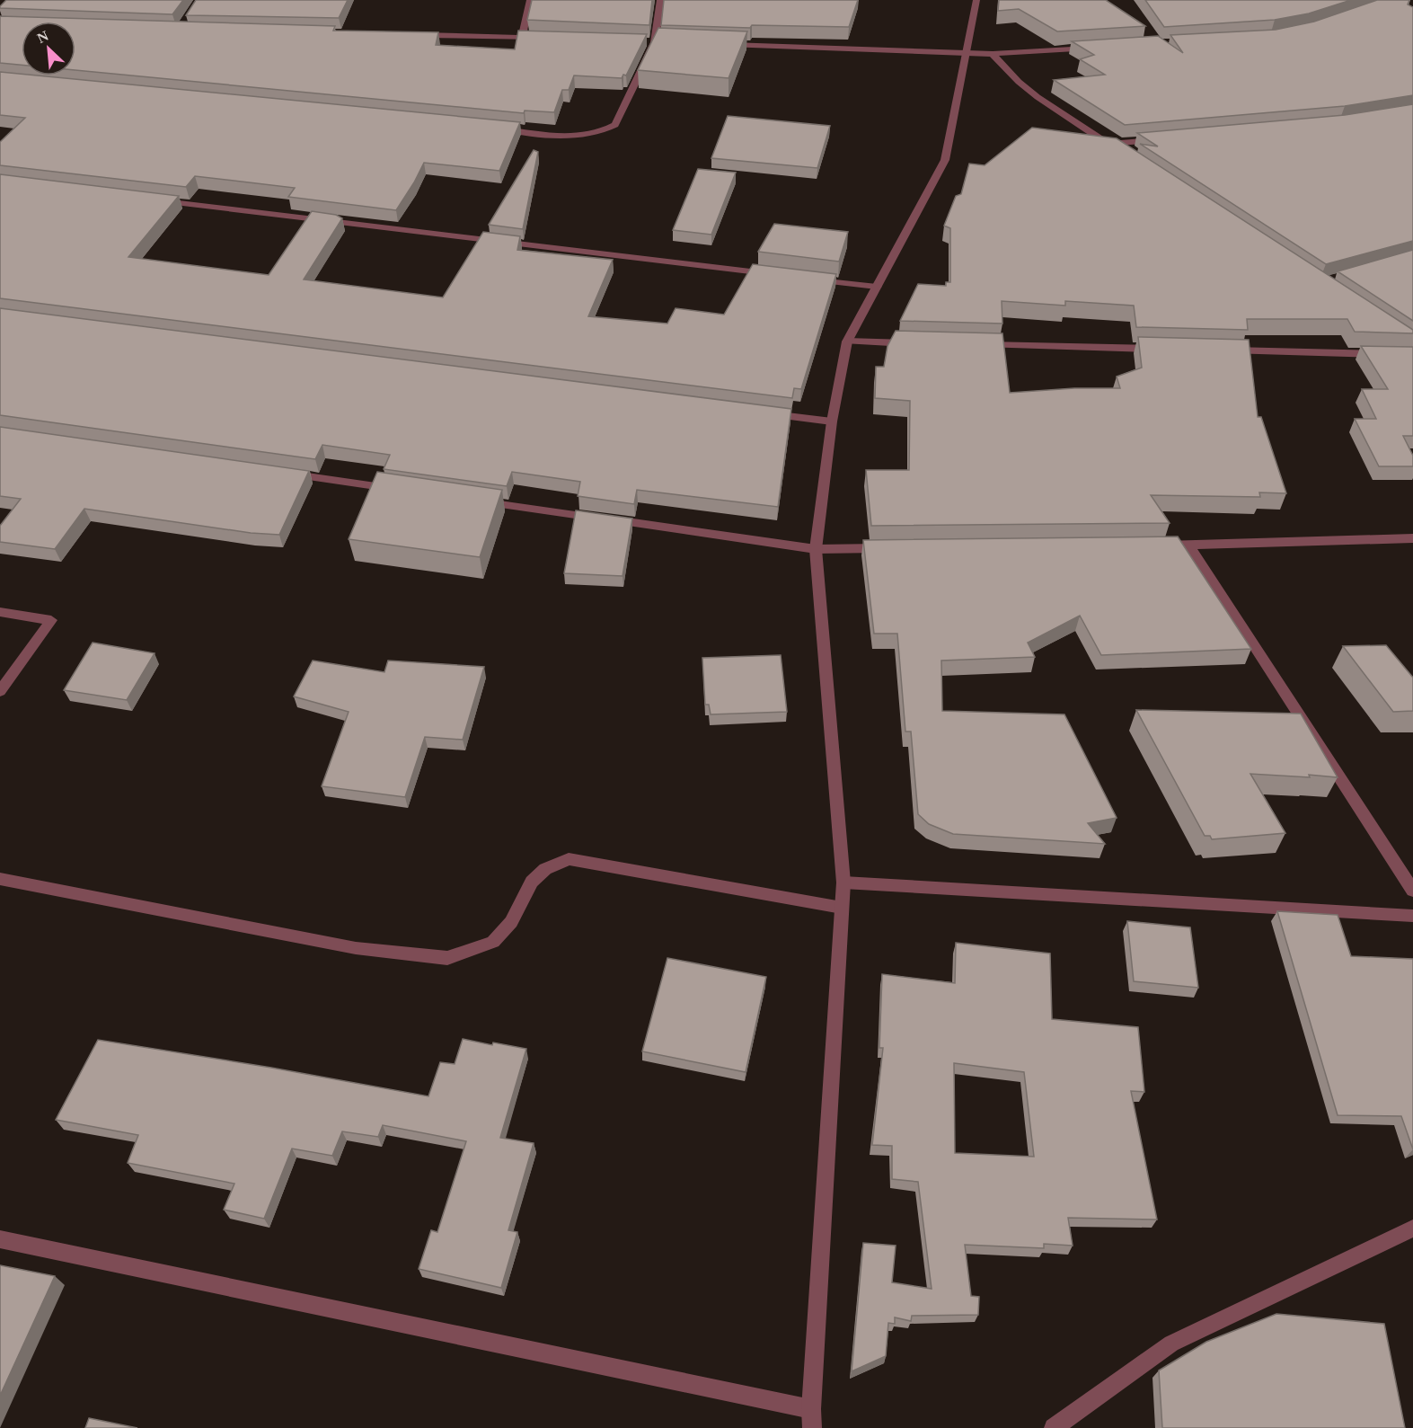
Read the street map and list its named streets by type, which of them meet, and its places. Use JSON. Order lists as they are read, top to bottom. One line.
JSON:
{"north":"top left"}
